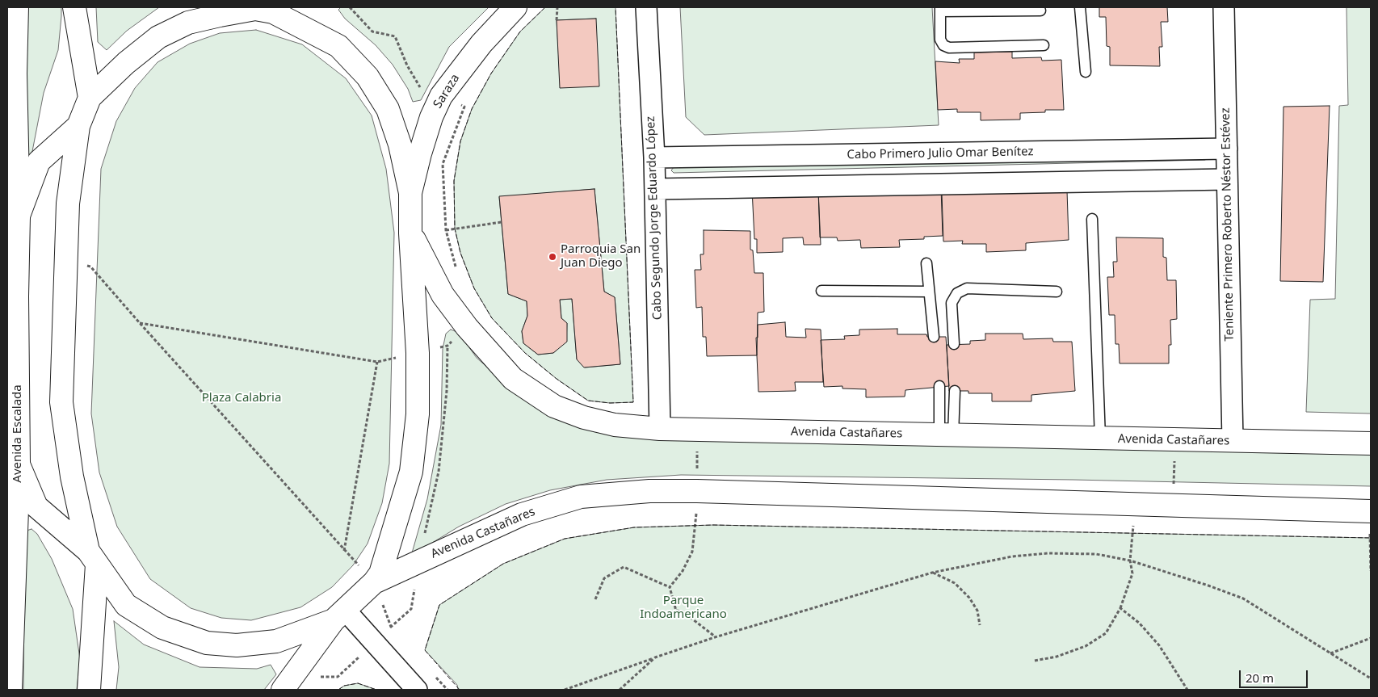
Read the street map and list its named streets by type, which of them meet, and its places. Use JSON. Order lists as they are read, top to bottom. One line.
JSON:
{"streets":{"main road":["Saraza","Avenida Castañares","Avenida Escalada"],"street":["Cabo Primero Julio Omar Benítez","Cabo Segundo Jorge Eduardo López","Teniente Primero Roberto Néstor Estévez"]},"crossings":[["Cabo Primero Julio Omar Benítez","Cabo Segundo Jorge Eduardo López"],["Cabo Primero Julio Omar Benítez","Teniente Primero Roberto Néstor Estévez"],["Cabo Segundo Jorge Eduardo López","Avenida Castañares"],["Teniente Primero Roberto Néstor Estévez","Avenida Castañares"]],"parks":["Plaza Calabria","Parque Indoamericano"],"places":["Parroquia San Juan Diego"],"scale_bar":"20 m"}
